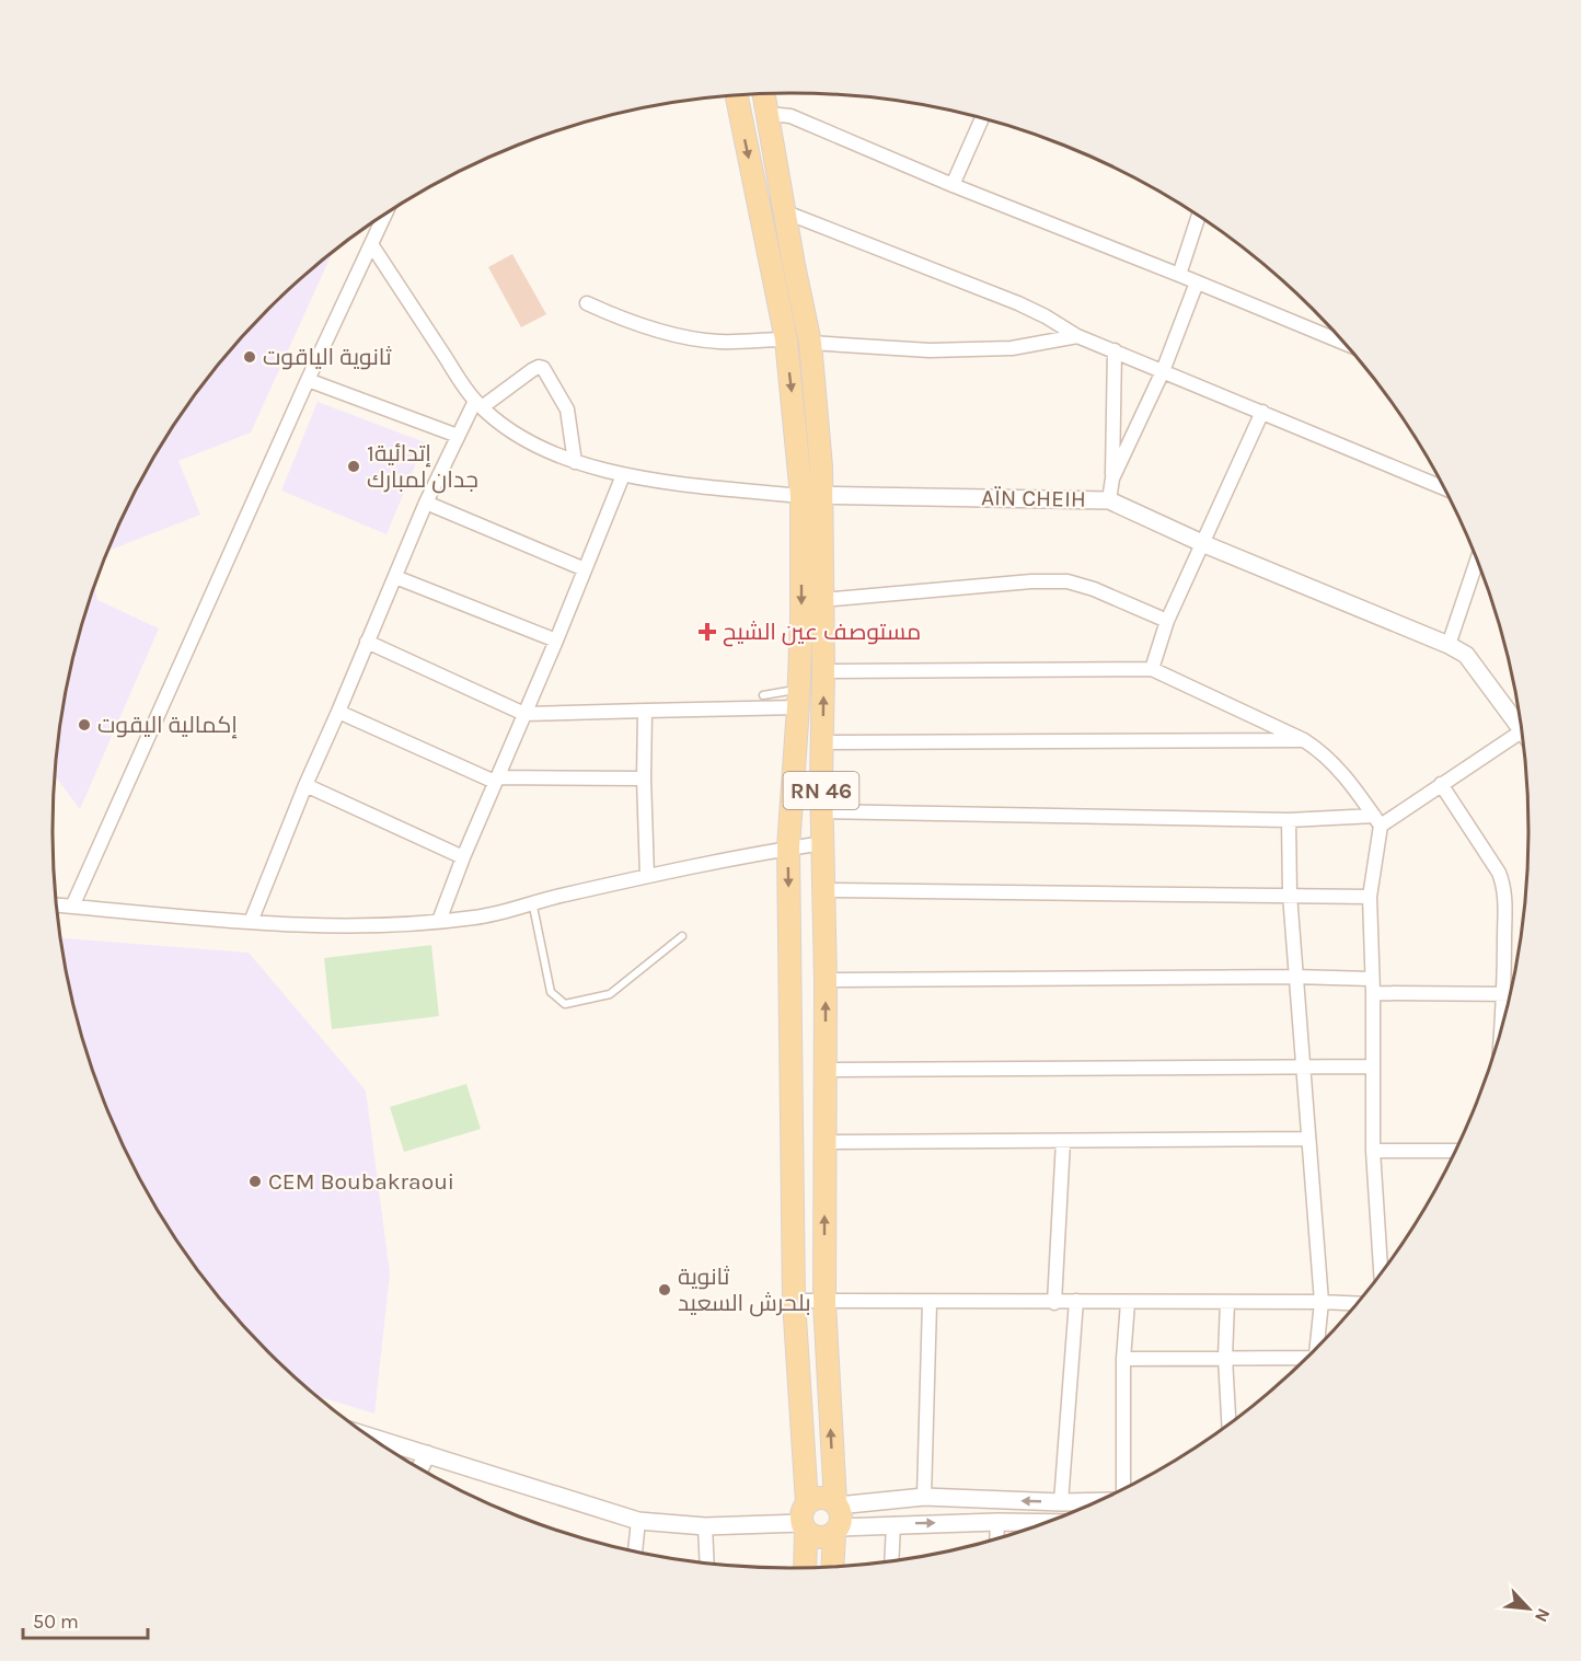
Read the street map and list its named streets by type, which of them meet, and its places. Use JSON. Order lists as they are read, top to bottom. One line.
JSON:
{"streets":{"main road":["RN 46"],"street":["AÏN CHEIH"]},"crossings":[["AÏN CHEIH","RN 46"]],"places":{"other":["ثانوية الياقوت","1إتدائية جدان لمبارك","إكمالية اليقوت","CEM Boubakraoui","ثانوية بلحرش السعيد"],"health":["مستوصف عين الشيح"]},"scale_bar":"50 m","north":"bottom right"}
